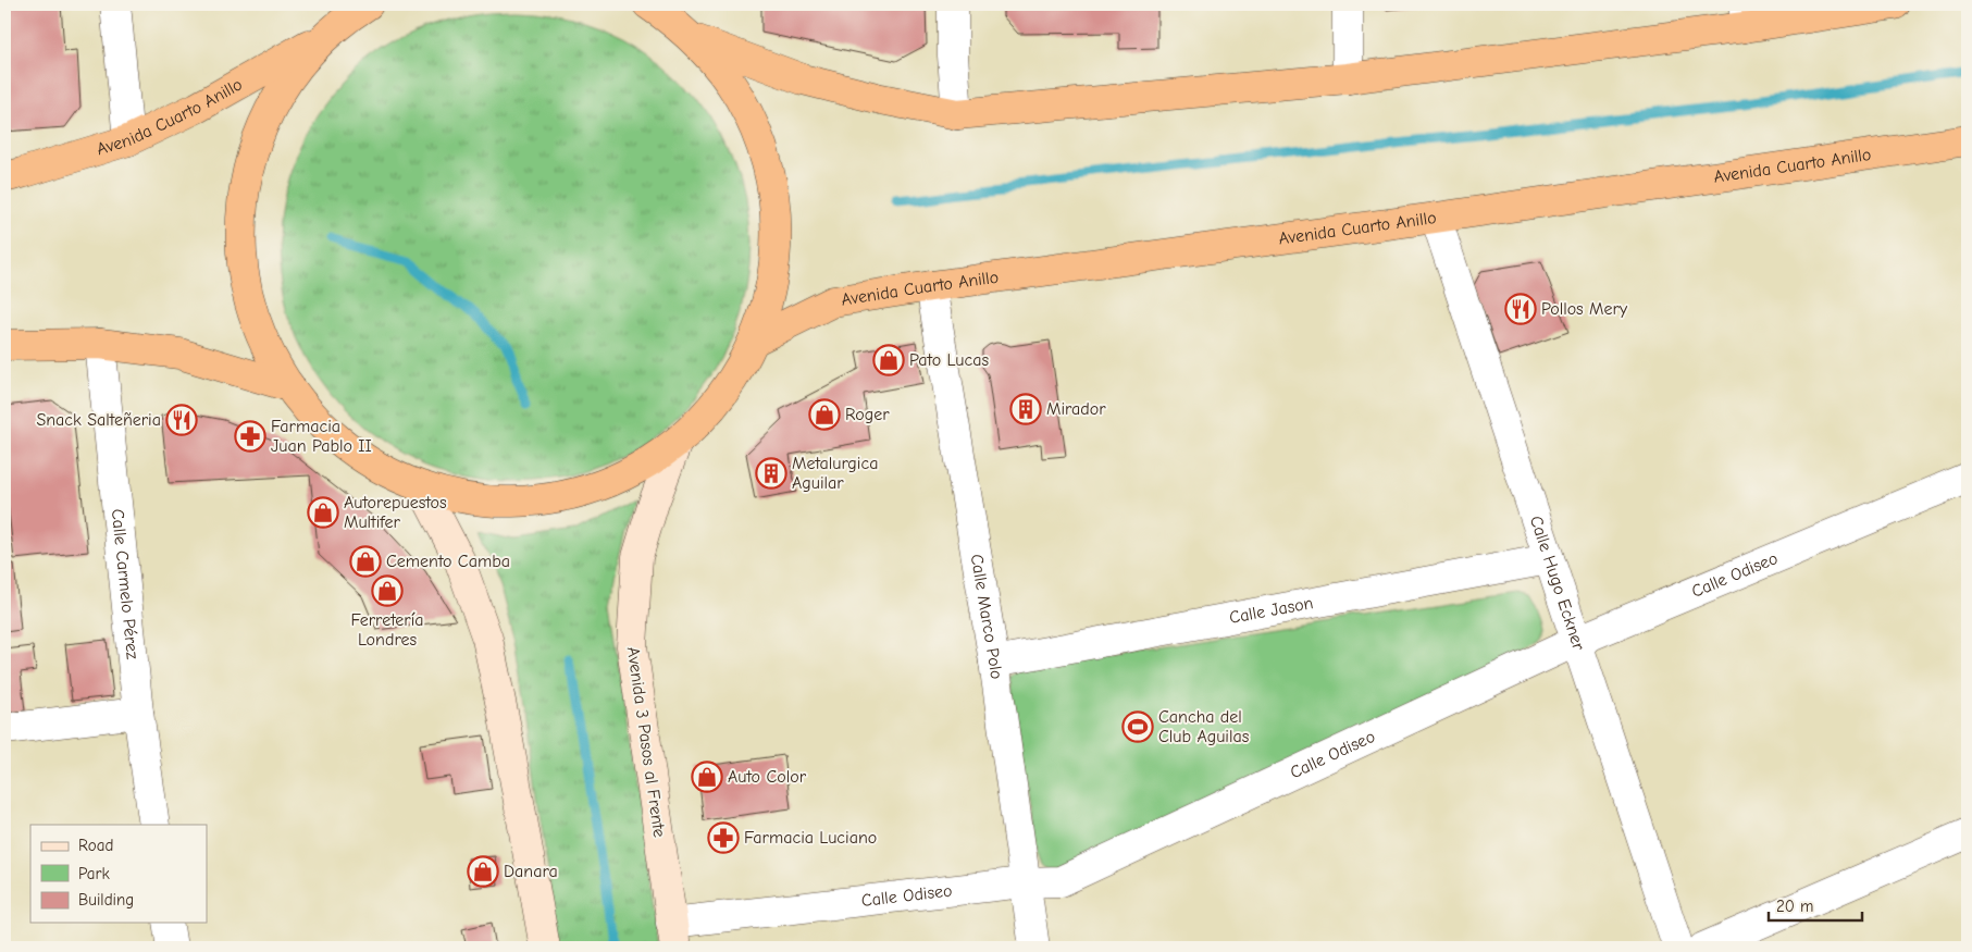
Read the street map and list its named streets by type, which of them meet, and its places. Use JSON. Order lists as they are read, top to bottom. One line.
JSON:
{"streets":{"highway":["Avenida Cuarto Anillo"],"main road":["Avenida 3 Pasos al Frente"],"street":["Calle Odiseo","Calle Hugo Eckner","Calle Carmelo Pérez","Calle Jason","Calle Marco Polo"]},"crossings":[["Avenida Cuarto Anillo","Calle Hugo Eckner"],["Avenida Cuarto Anillo","Calle Marco Polo"],["Calle Odiseo","Calle Hugo Eckner"],["Calle Odiseo","Calle Marco Polo"],["Calle Odiseo","Avenida 3 Pasos al Frente"],["Calle Hugo Eckner","Calle Jason"],["Calle Jason","Calle Marco Polo"]],"places":{"restaurant":["Pollos Mery","Snack Salteñeria"],"shop":["Pato Lucas","Roger","Autorepuestos Multifer","Cemento Camba","Ferretería Londres","Auto Color","Danara"],"building":["Mirador","Metalurgica Aguilar"],"pharmacy":["Farmacia Juan Pablo II","Farmacia Luciano"],"sports":["Cancha del Club Aguilas"]},"legend":["Road","Park","Building"],"scale_bar":"20 m"}
